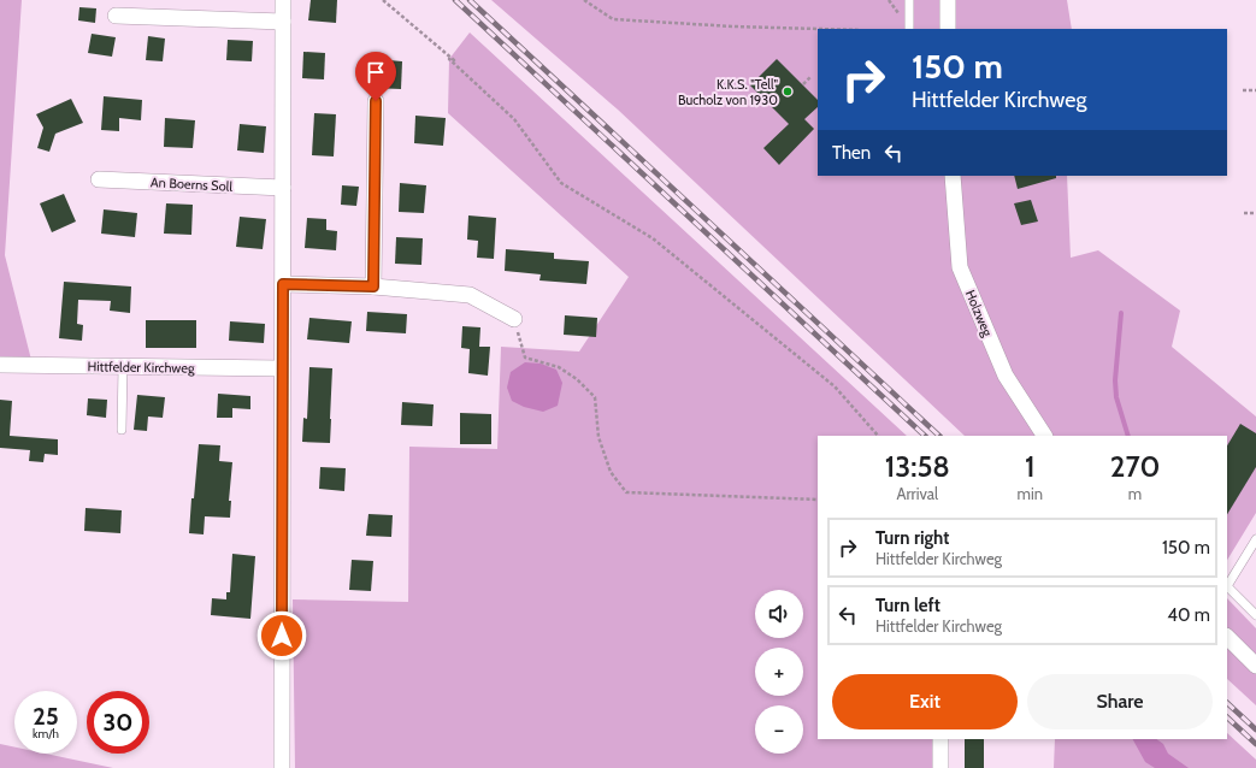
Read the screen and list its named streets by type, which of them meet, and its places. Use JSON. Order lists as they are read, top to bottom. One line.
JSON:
{"streets":{"street":["An Boerns Soll","Holzweg","Hittfelder Kirchweg"]},"places":["K.K.S. \"Tell\" Bucholz von 1930"],"page":{"turn":["150 m","Hittfelder Kirchweg"],"then":"Then","eta":["13:58","Arrival","1","min","270","m"],"list":[{"name":"Turn right","note":"Hittfelder Kirchweg","value":"150 m"},{"name":"Turn left","note":"Hittfelder Kirchweg","value":"40 m"}],"map_buttons":["+","−"],"buttons":["Exit","Share"],"speed":"25 km/h","limit":"30"}}
